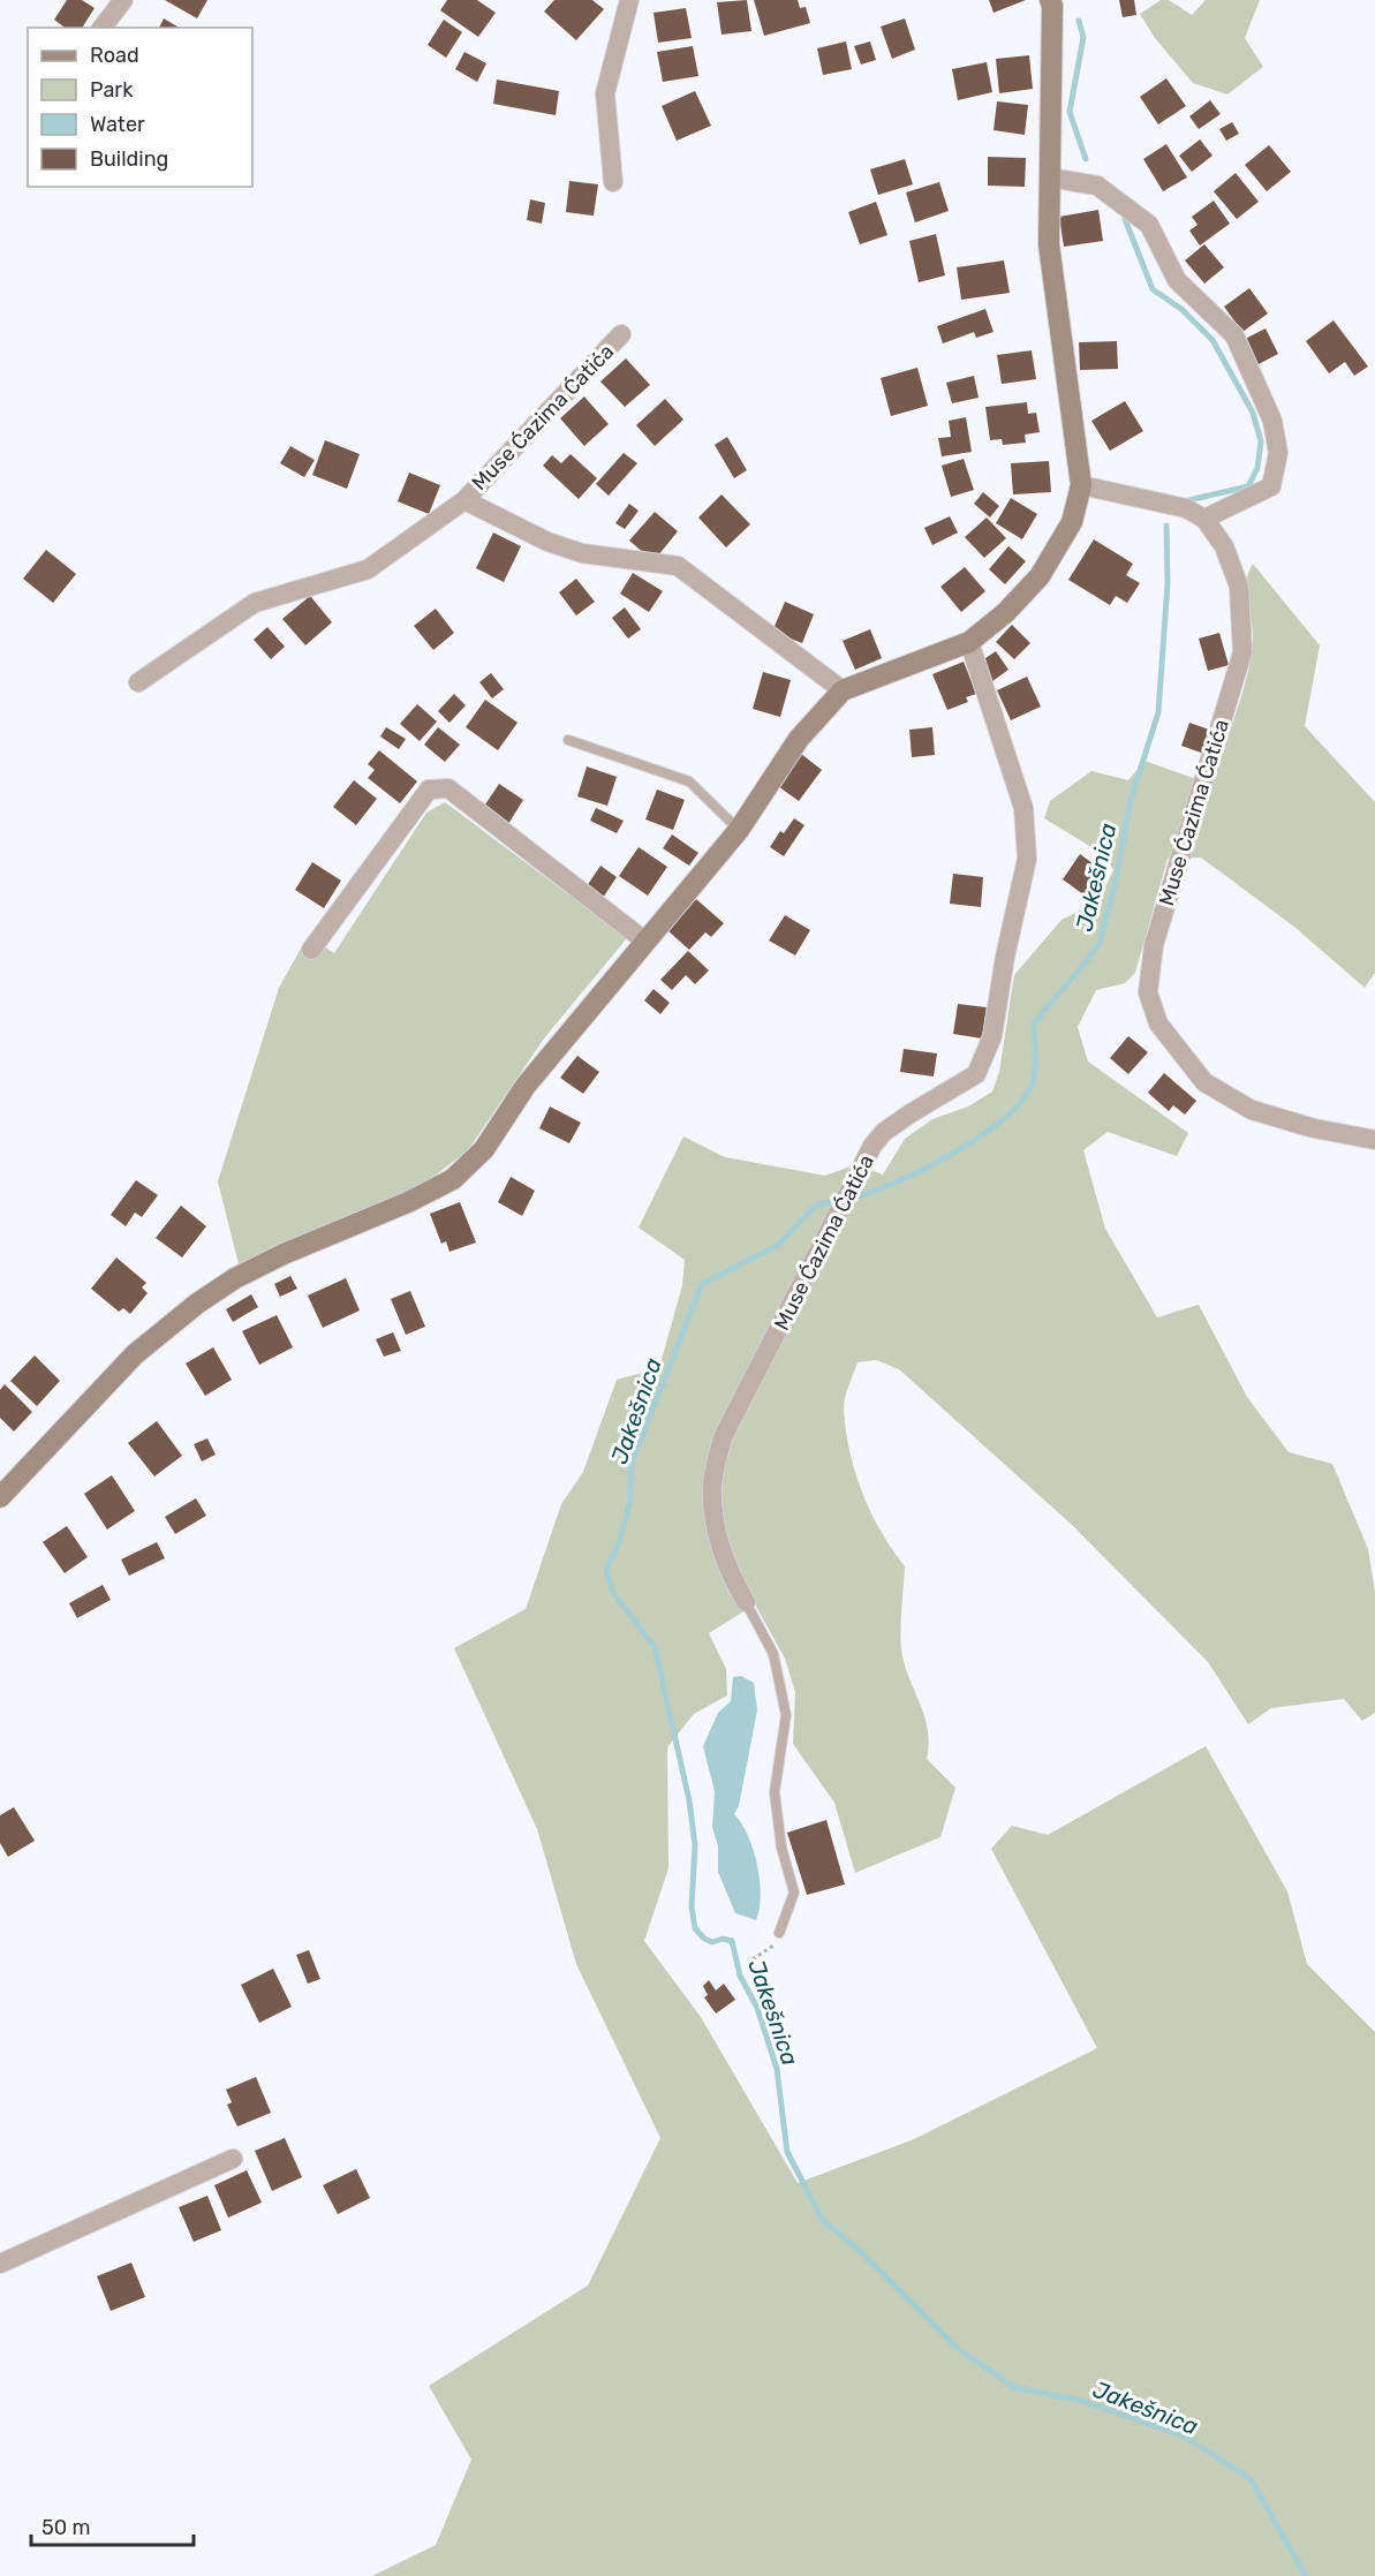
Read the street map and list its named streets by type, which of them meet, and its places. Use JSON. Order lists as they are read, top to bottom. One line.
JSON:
{"streets":{"street":["Muse Ćazima Ćatića"]},"water":["Jakešnica"],"legend":["Road","Park","Water","Building"],"scale_bar":"50 m"}
